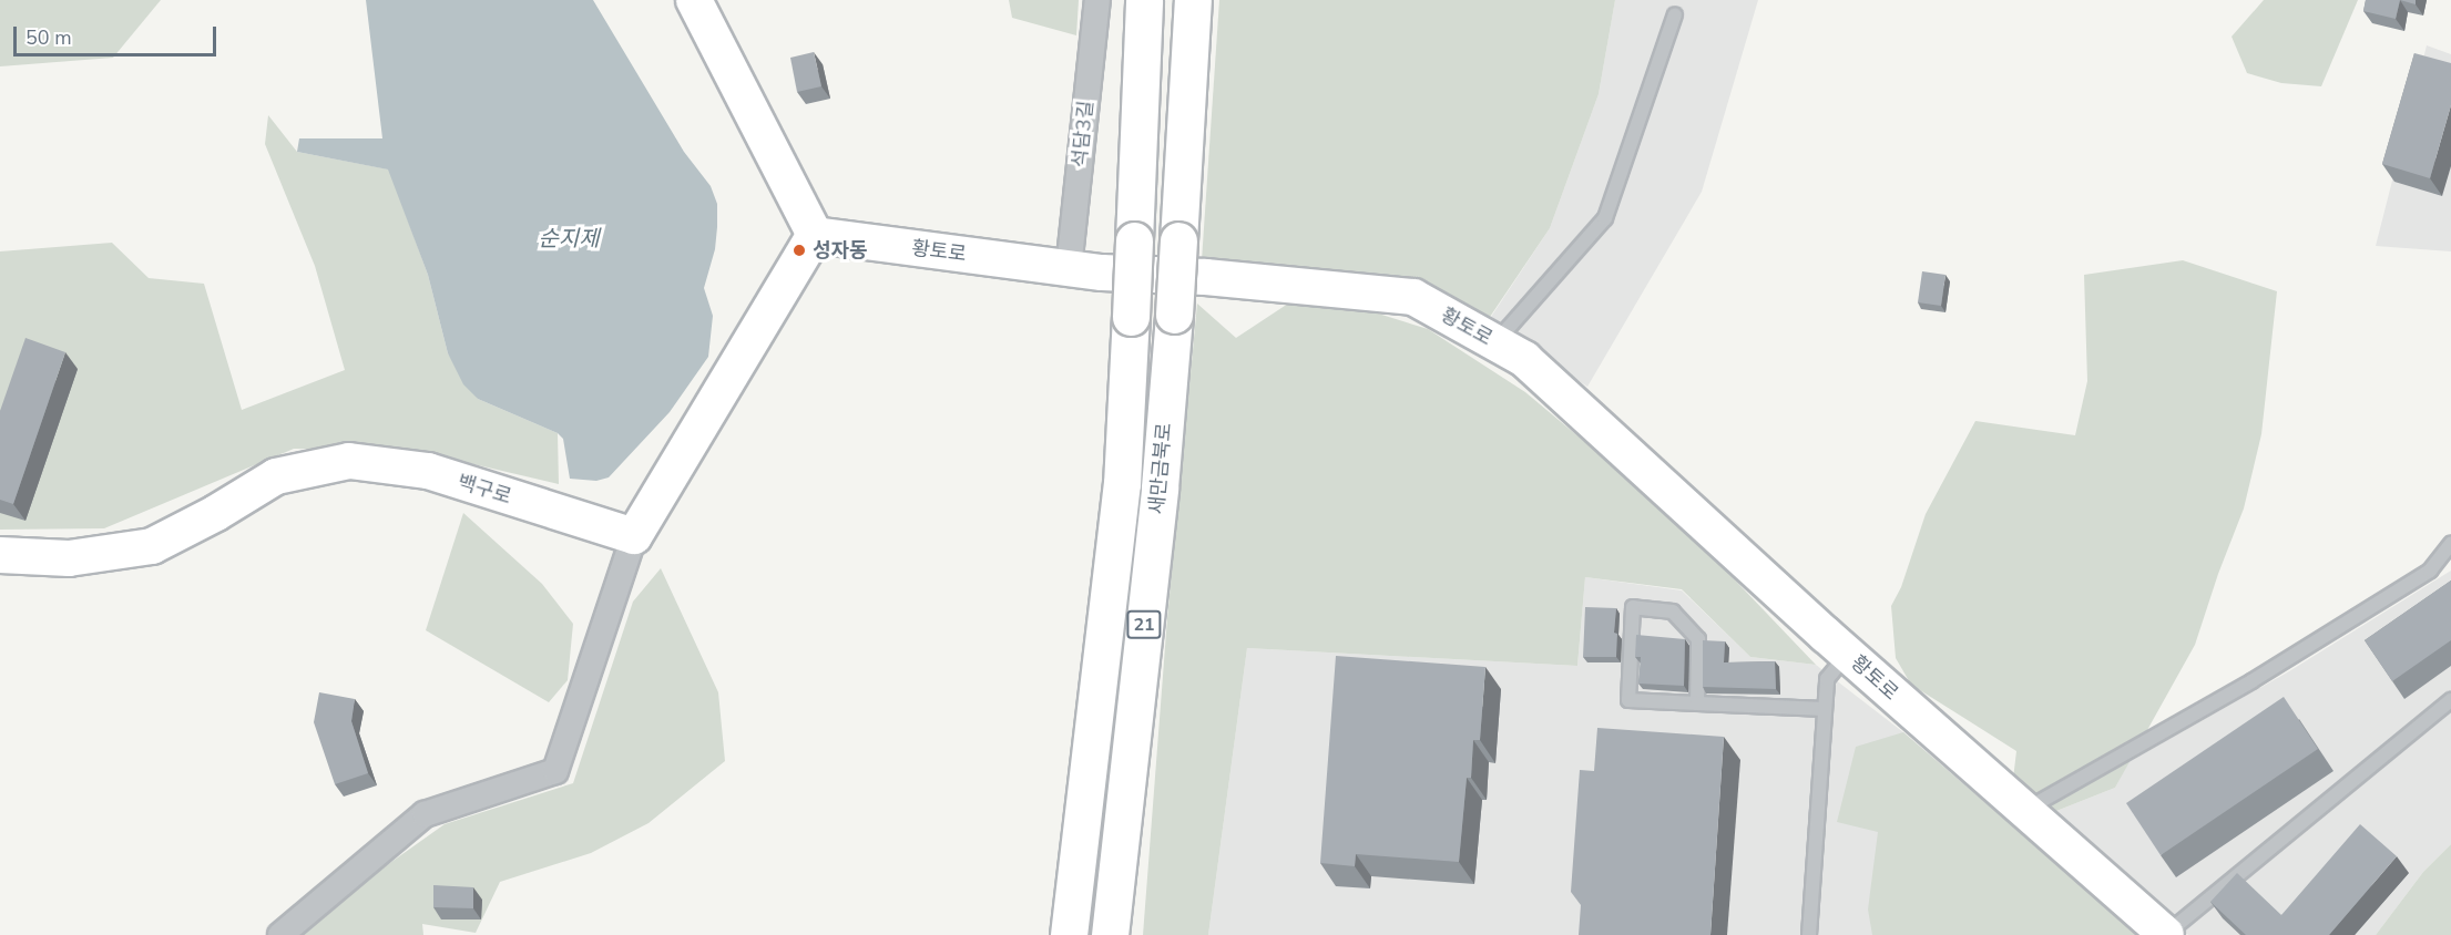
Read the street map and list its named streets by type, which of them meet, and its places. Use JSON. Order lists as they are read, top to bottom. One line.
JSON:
{"streets":{"highway":["새만금북로","21"],"main road":["황토로","백구로"],"street":["석담3길"]},"crossings":[["석담3길","황토로"]],"water":["순지제"],"places":["성자동"],"scale_bar":"50 m"}
